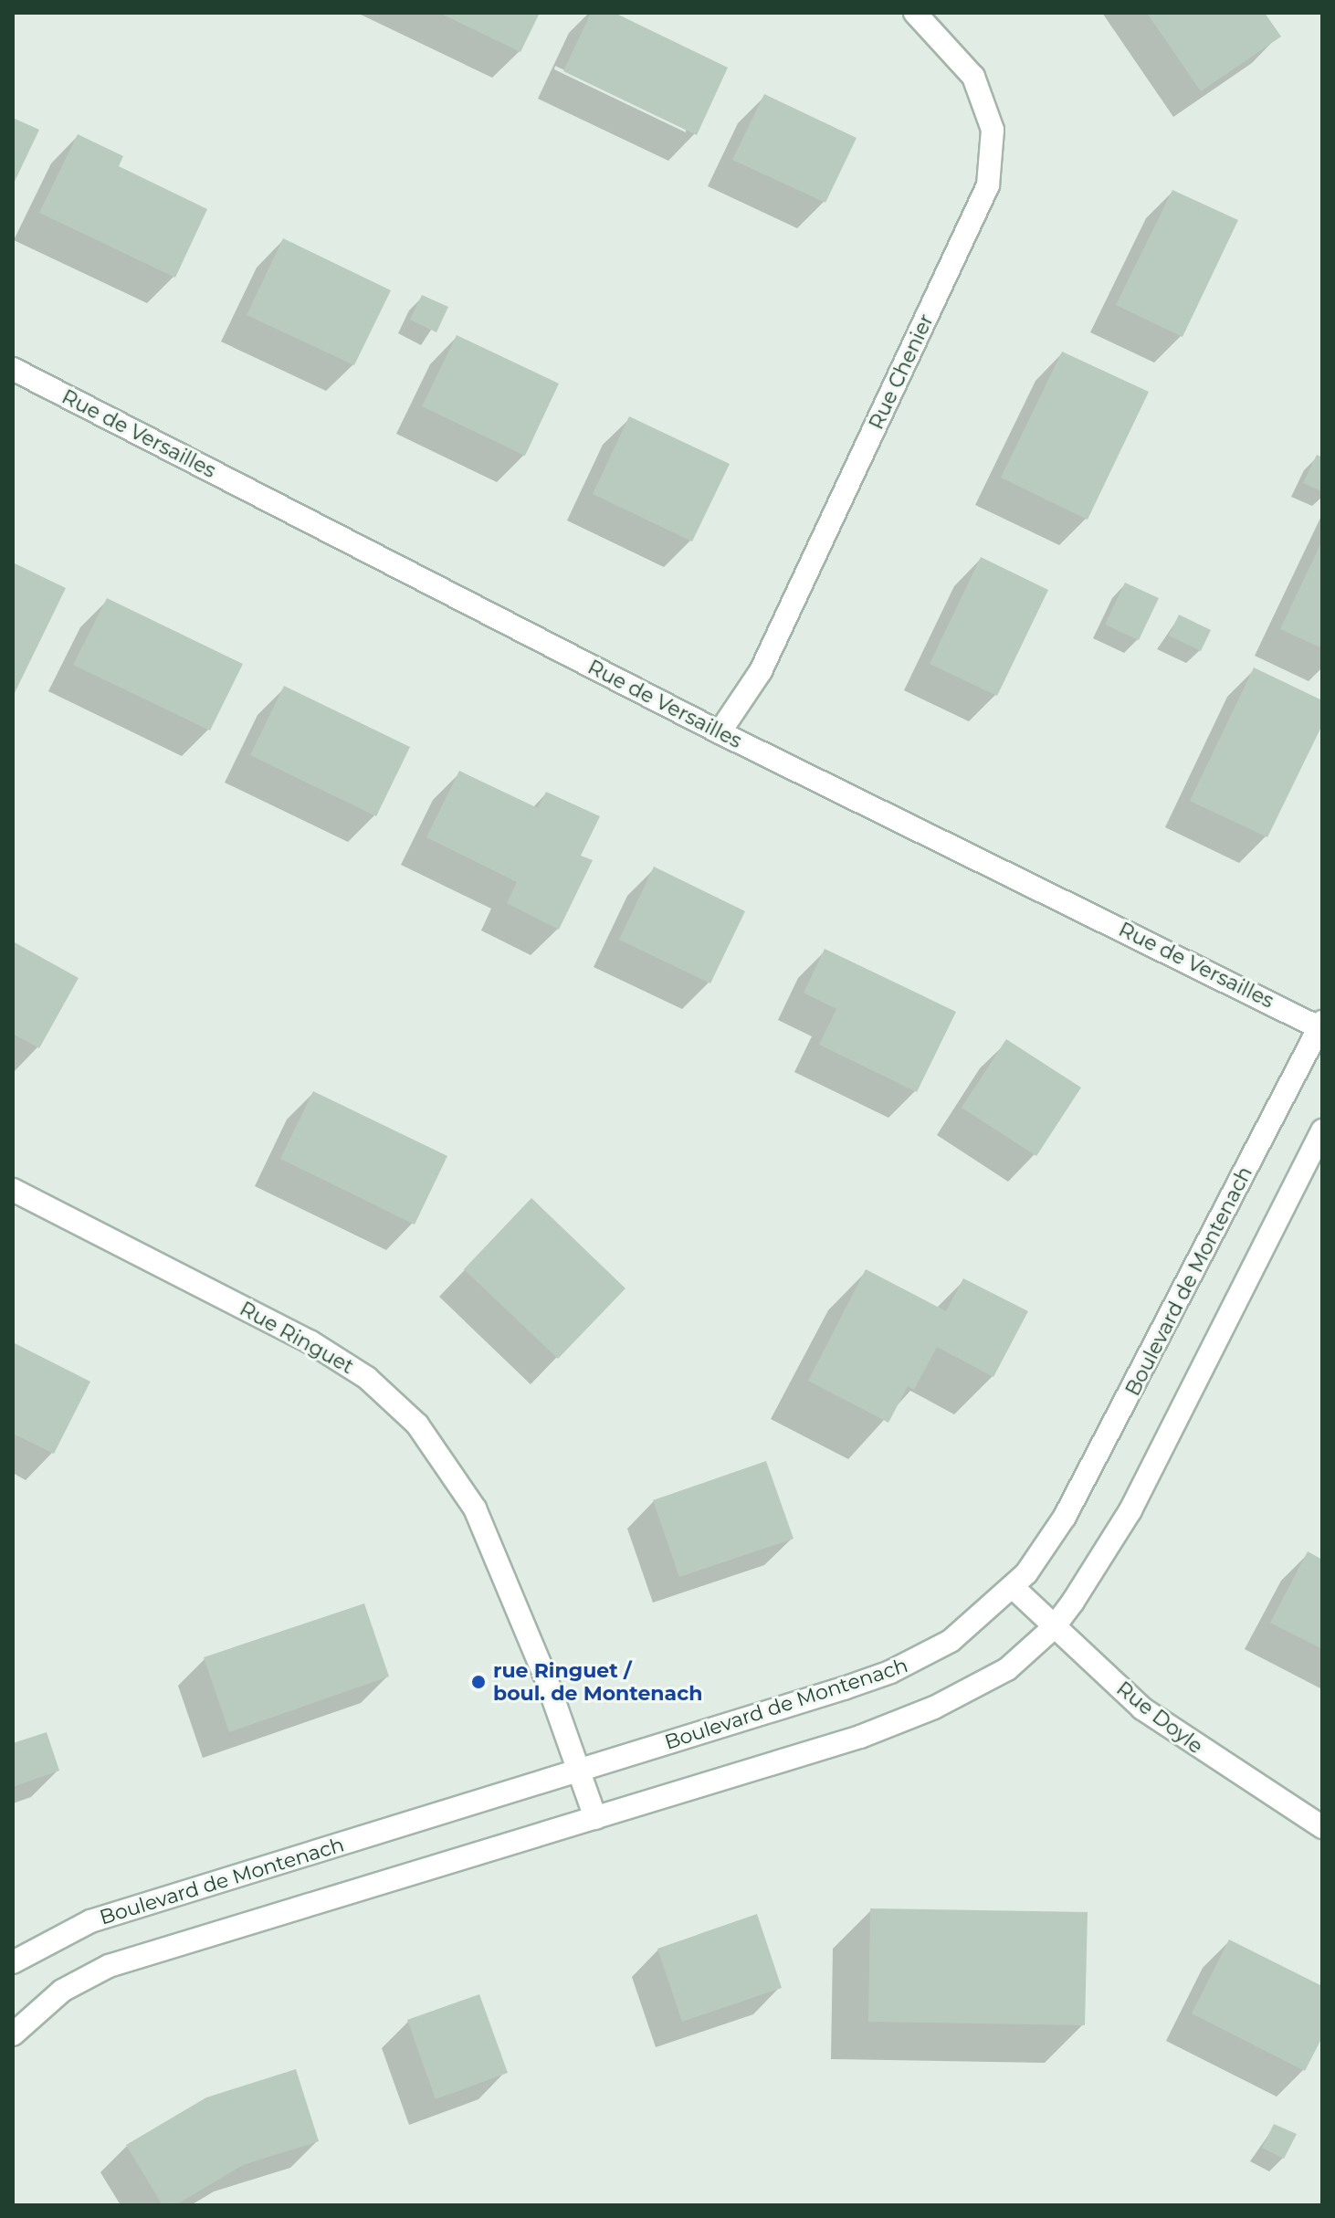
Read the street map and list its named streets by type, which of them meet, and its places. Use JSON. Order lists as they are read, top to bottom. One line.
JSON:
{"streets":{"street":["Rue Chenier","Rue de Versailles","Boulevard de Montenach","Rue Ringuet","Rue Doyle"]},"crossings":[["Rue Chenier","Rue de Versailles"],["Rue de Versailles","Boulevard de Montenach"],["Boulevard de Montenach","Rue Ringuet"],["Boulevard de Montenach","Rue Doyle"]],"places":["rue Ringuet / boul. de Montenach"]}
